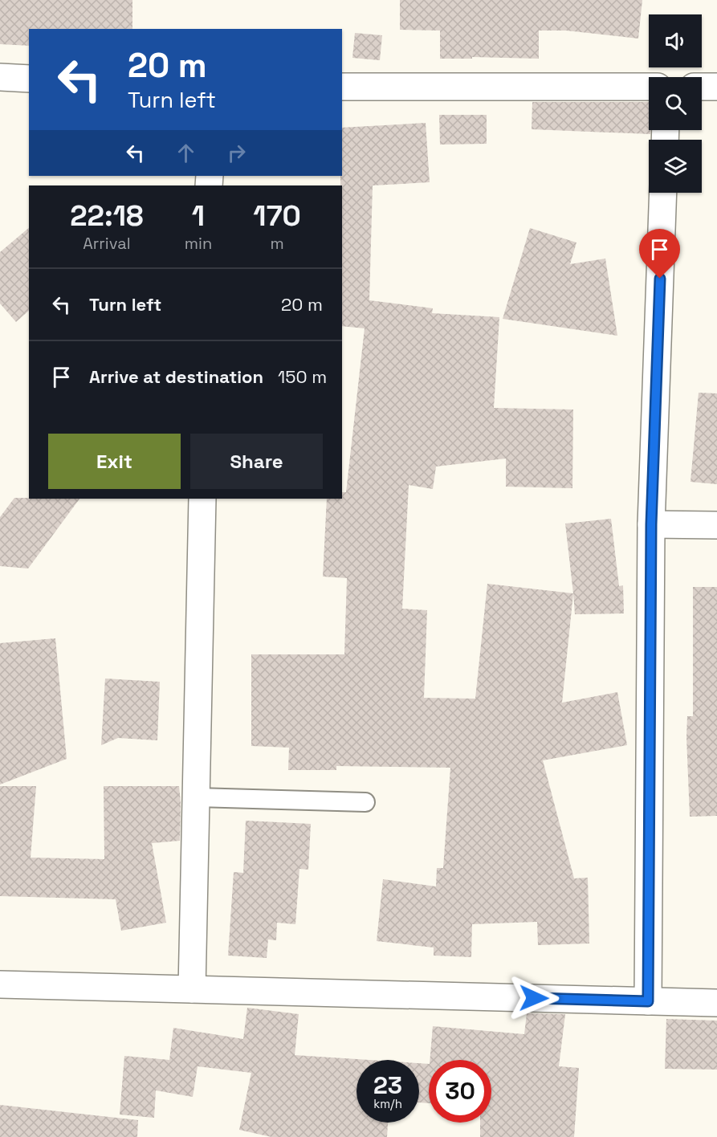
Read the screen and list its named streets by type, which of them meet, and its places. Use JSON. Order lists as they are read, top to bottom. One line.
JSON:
{"page":{"turn":["20 m","Turn left"],"eta":["22:18","Arrival","1","min","170","m"],"list":[{"name":"Turn left","value":"20 m"},{"name":"Arrive at destination","value":"150 m"}],"buttons":["Exit","Share"],"speed":"23 km/h","limit":"30"}}
